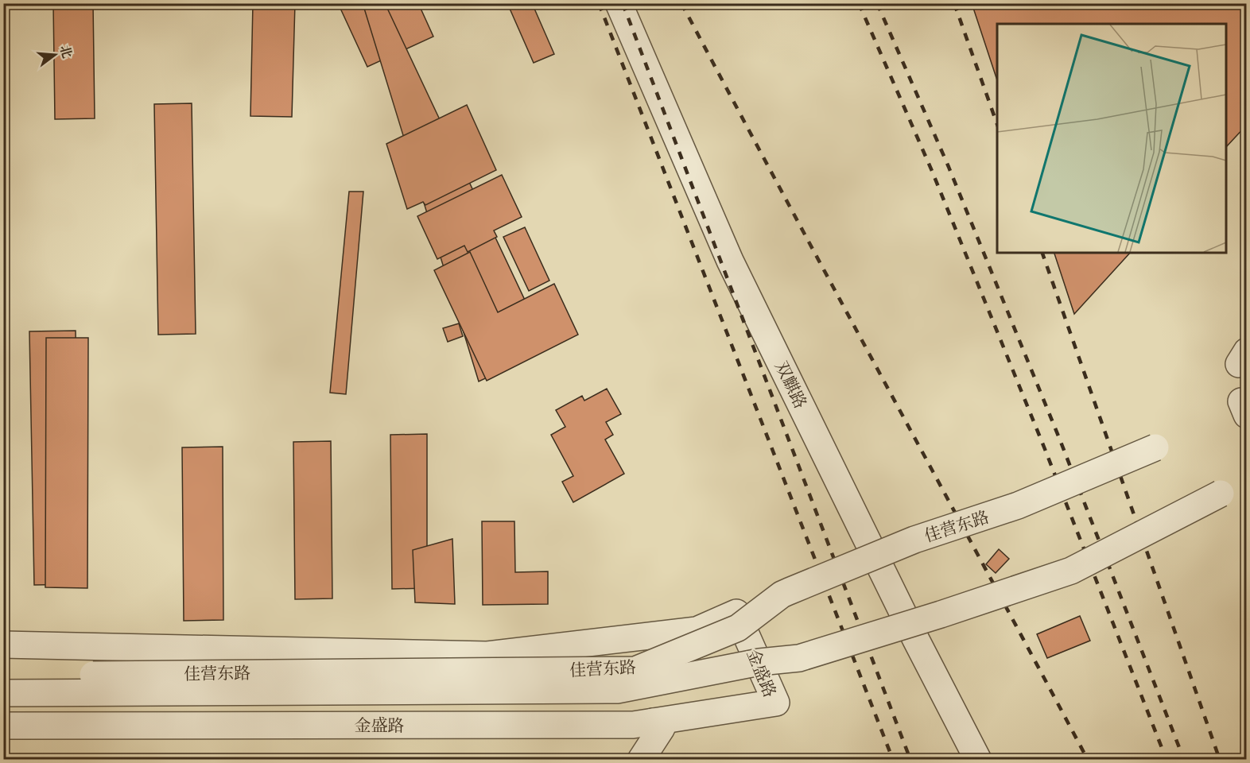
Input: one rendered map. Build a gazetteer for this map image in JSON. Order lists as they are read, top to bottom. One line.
{"streets":{"street":["双麒路","佳营东路","金盛路"]},"crossings":[["双麒路","佳营东路"]],"north":"right"}
